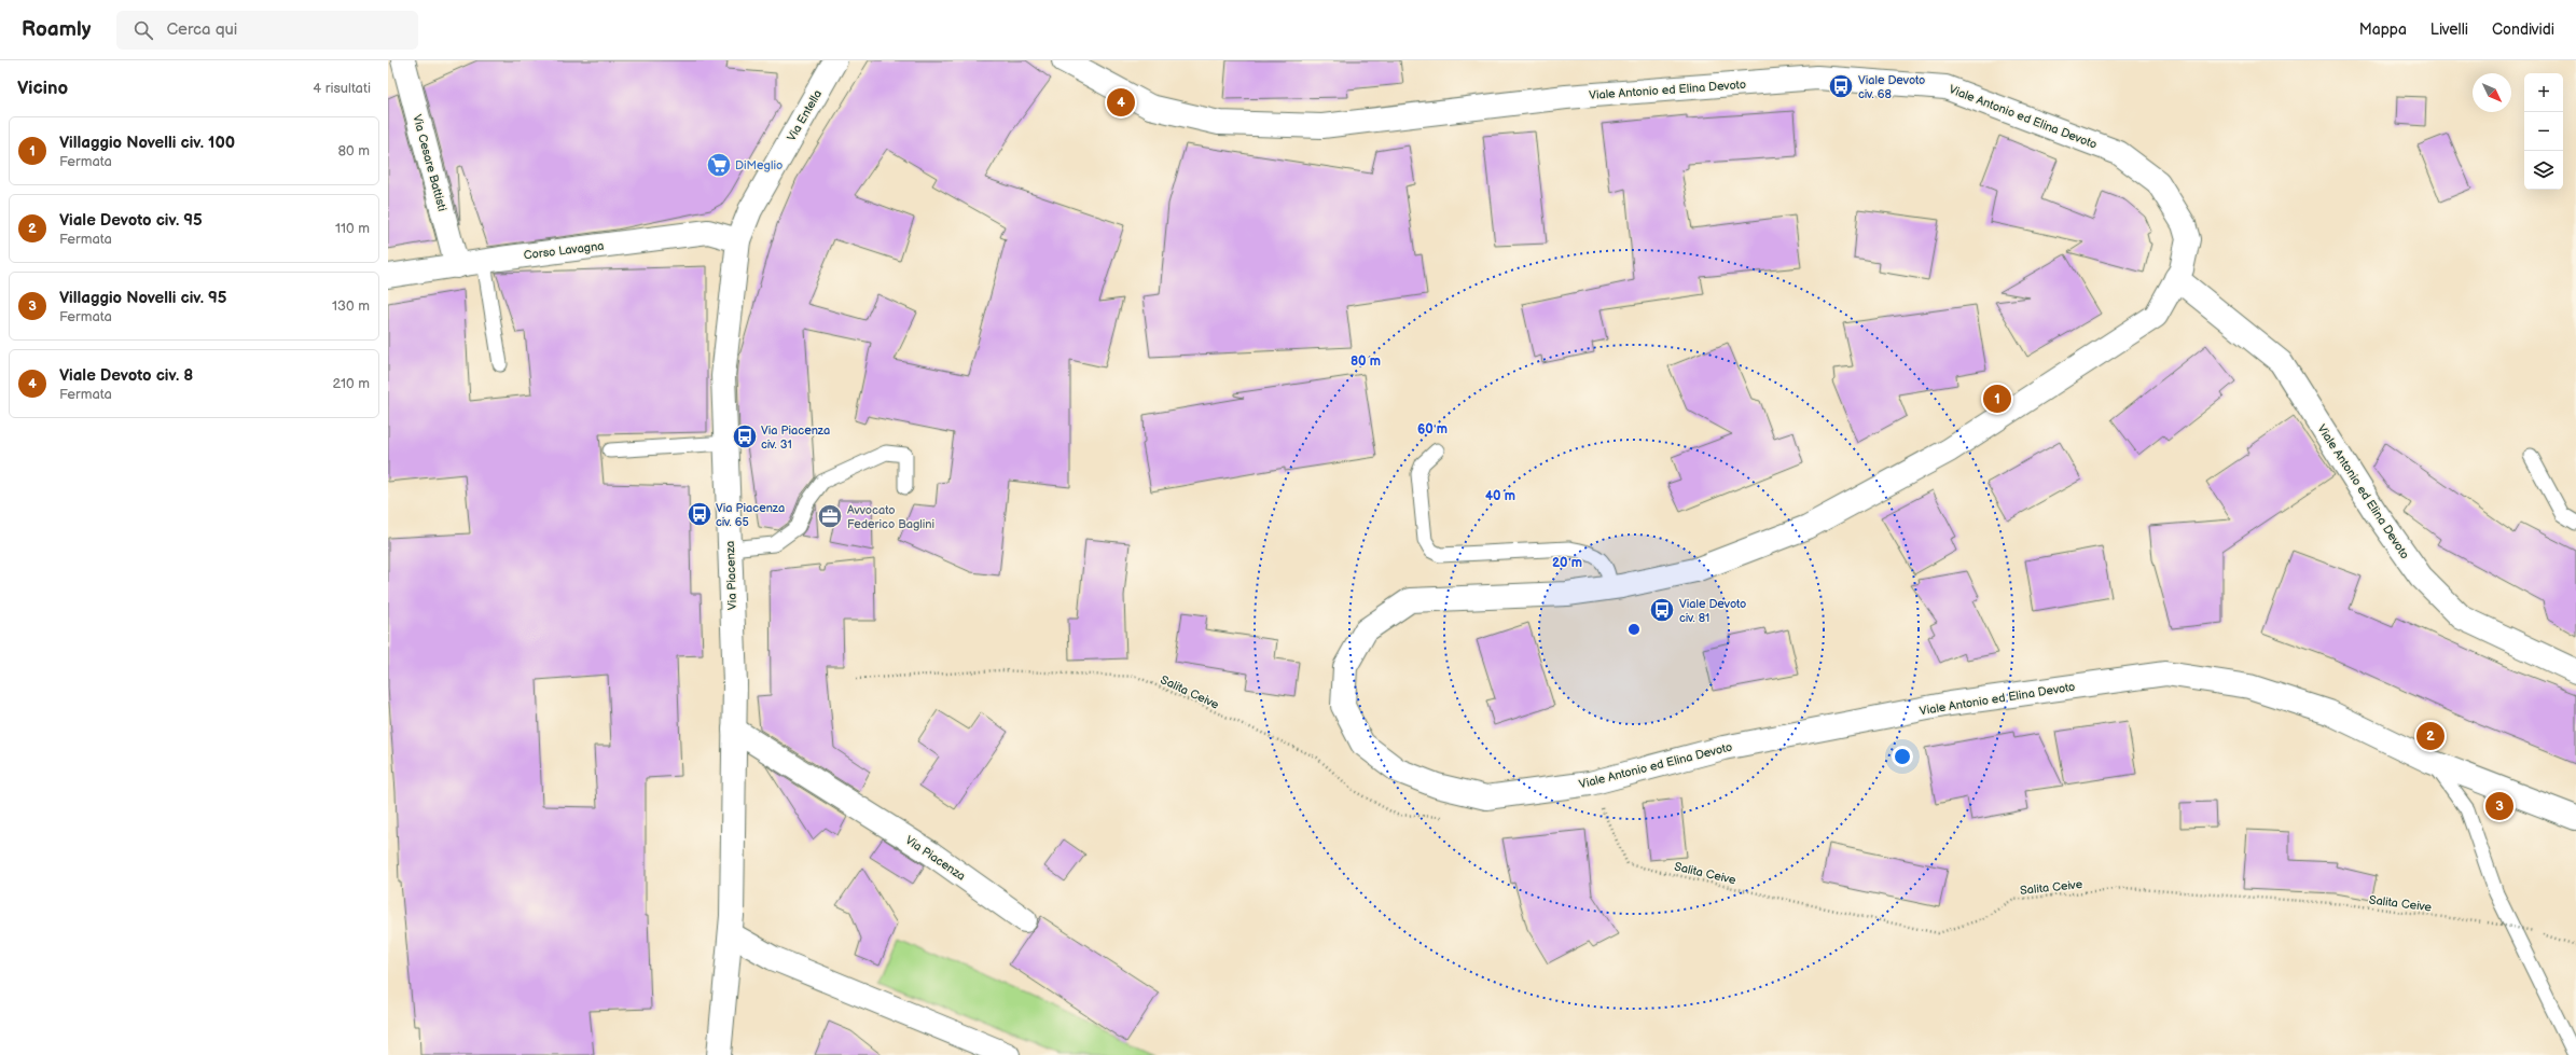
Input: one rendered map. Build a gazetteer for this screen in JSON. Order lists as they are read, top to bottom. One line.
{"streets":{"street":["Viale Antonio ed Elina Devoto","Via Entella","Via Cesare Battisti","Corso Lavagna","Via Piacenza"],"path":["Salita Ceive"]},"crossings":[["Viale Antonio ed Elina Devoto","Salita Ceive"],["Via Entella","Corso Lavagna"],["Via Entella","Via Piacenza"],["Via Cesare Battisti","Corso Lavagna"],["Corso Lavagna","Via Piacenza"]],"places":{"bus stop":["Viale Devoto civ. 68","Via Piacenza civ. 31","Via Piacenza civ. 65","Viale Devoto civ. 81"],"supermarket":["DiMeglio"],"office":["Avvocato Federico Baglini"]},"north":"bottom right","page":{"header":"Roamly","search":"Cerca qui","nav":["Mappa","Livelli","Condividi"],"heading":["Vicino","4 risultati"],"map_buttons":["+","−"],"pins":["4","1","2","3"],"list":[{"mark":"1","name":"Villaggio Novelli civ. 100","note":"Fermata","value":"80 m"},{"mark":"2","name":"Viale Devoto civ. 95","note":"Fermata","value":"110 m"},{"mark":"3","name":"Villaggio Novelli civ. 95","note":"Fermata","value":"130 m"},{"mark":"4","name":"Viale Devoto civ. 8","note":"Fermata","value":"210 m"}]},"rings":["80 m","60 m","40 m","20 m"]}
